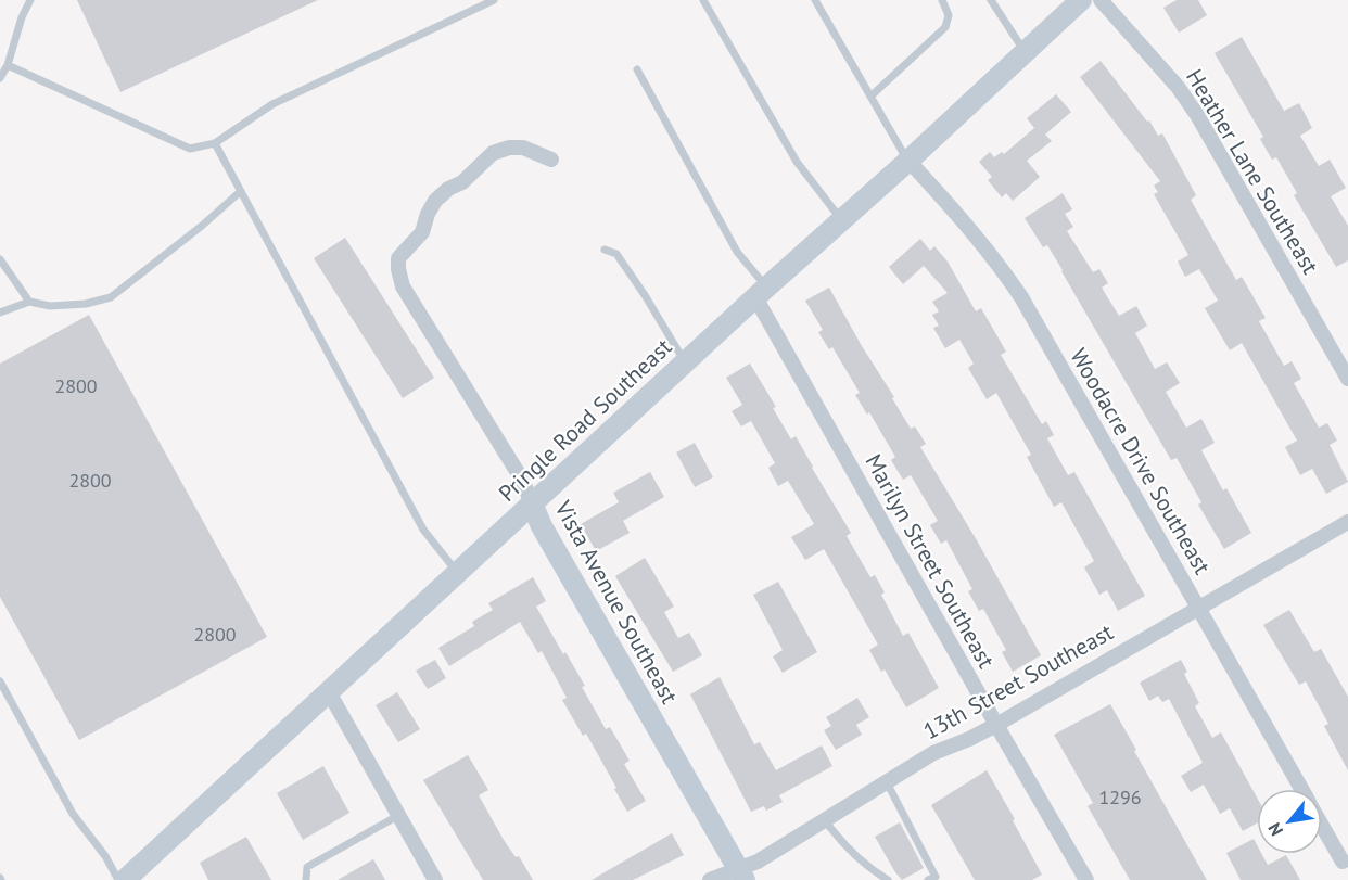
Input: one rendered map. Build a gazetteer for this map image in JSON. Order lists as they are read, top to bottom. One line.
{"streets":{"street":["Heather Lane Southeast","Pringle Road Southeast","Woodacre Drive Southeast","Marilyn Street Southeast","Vista Avenue Southeast","13th Street Southeast"]},"crossings":[["Pringle Road Southeast","Woodacre Drive Southeast"],["Pringle Road Southeast","Marilyn Street Southeast"],["Pringle Road Southeast","Vista Avenue Southeast"],["Woodacre Drive Southeast","13th Street Southeast"],["Marilyn Street Southeast","13th Street Southeast"],["Vista Avenue Southeast","13th Street Southeast"]],"house_numbers":["2800","2800","2800","1296"],"north":"bottom left"}
